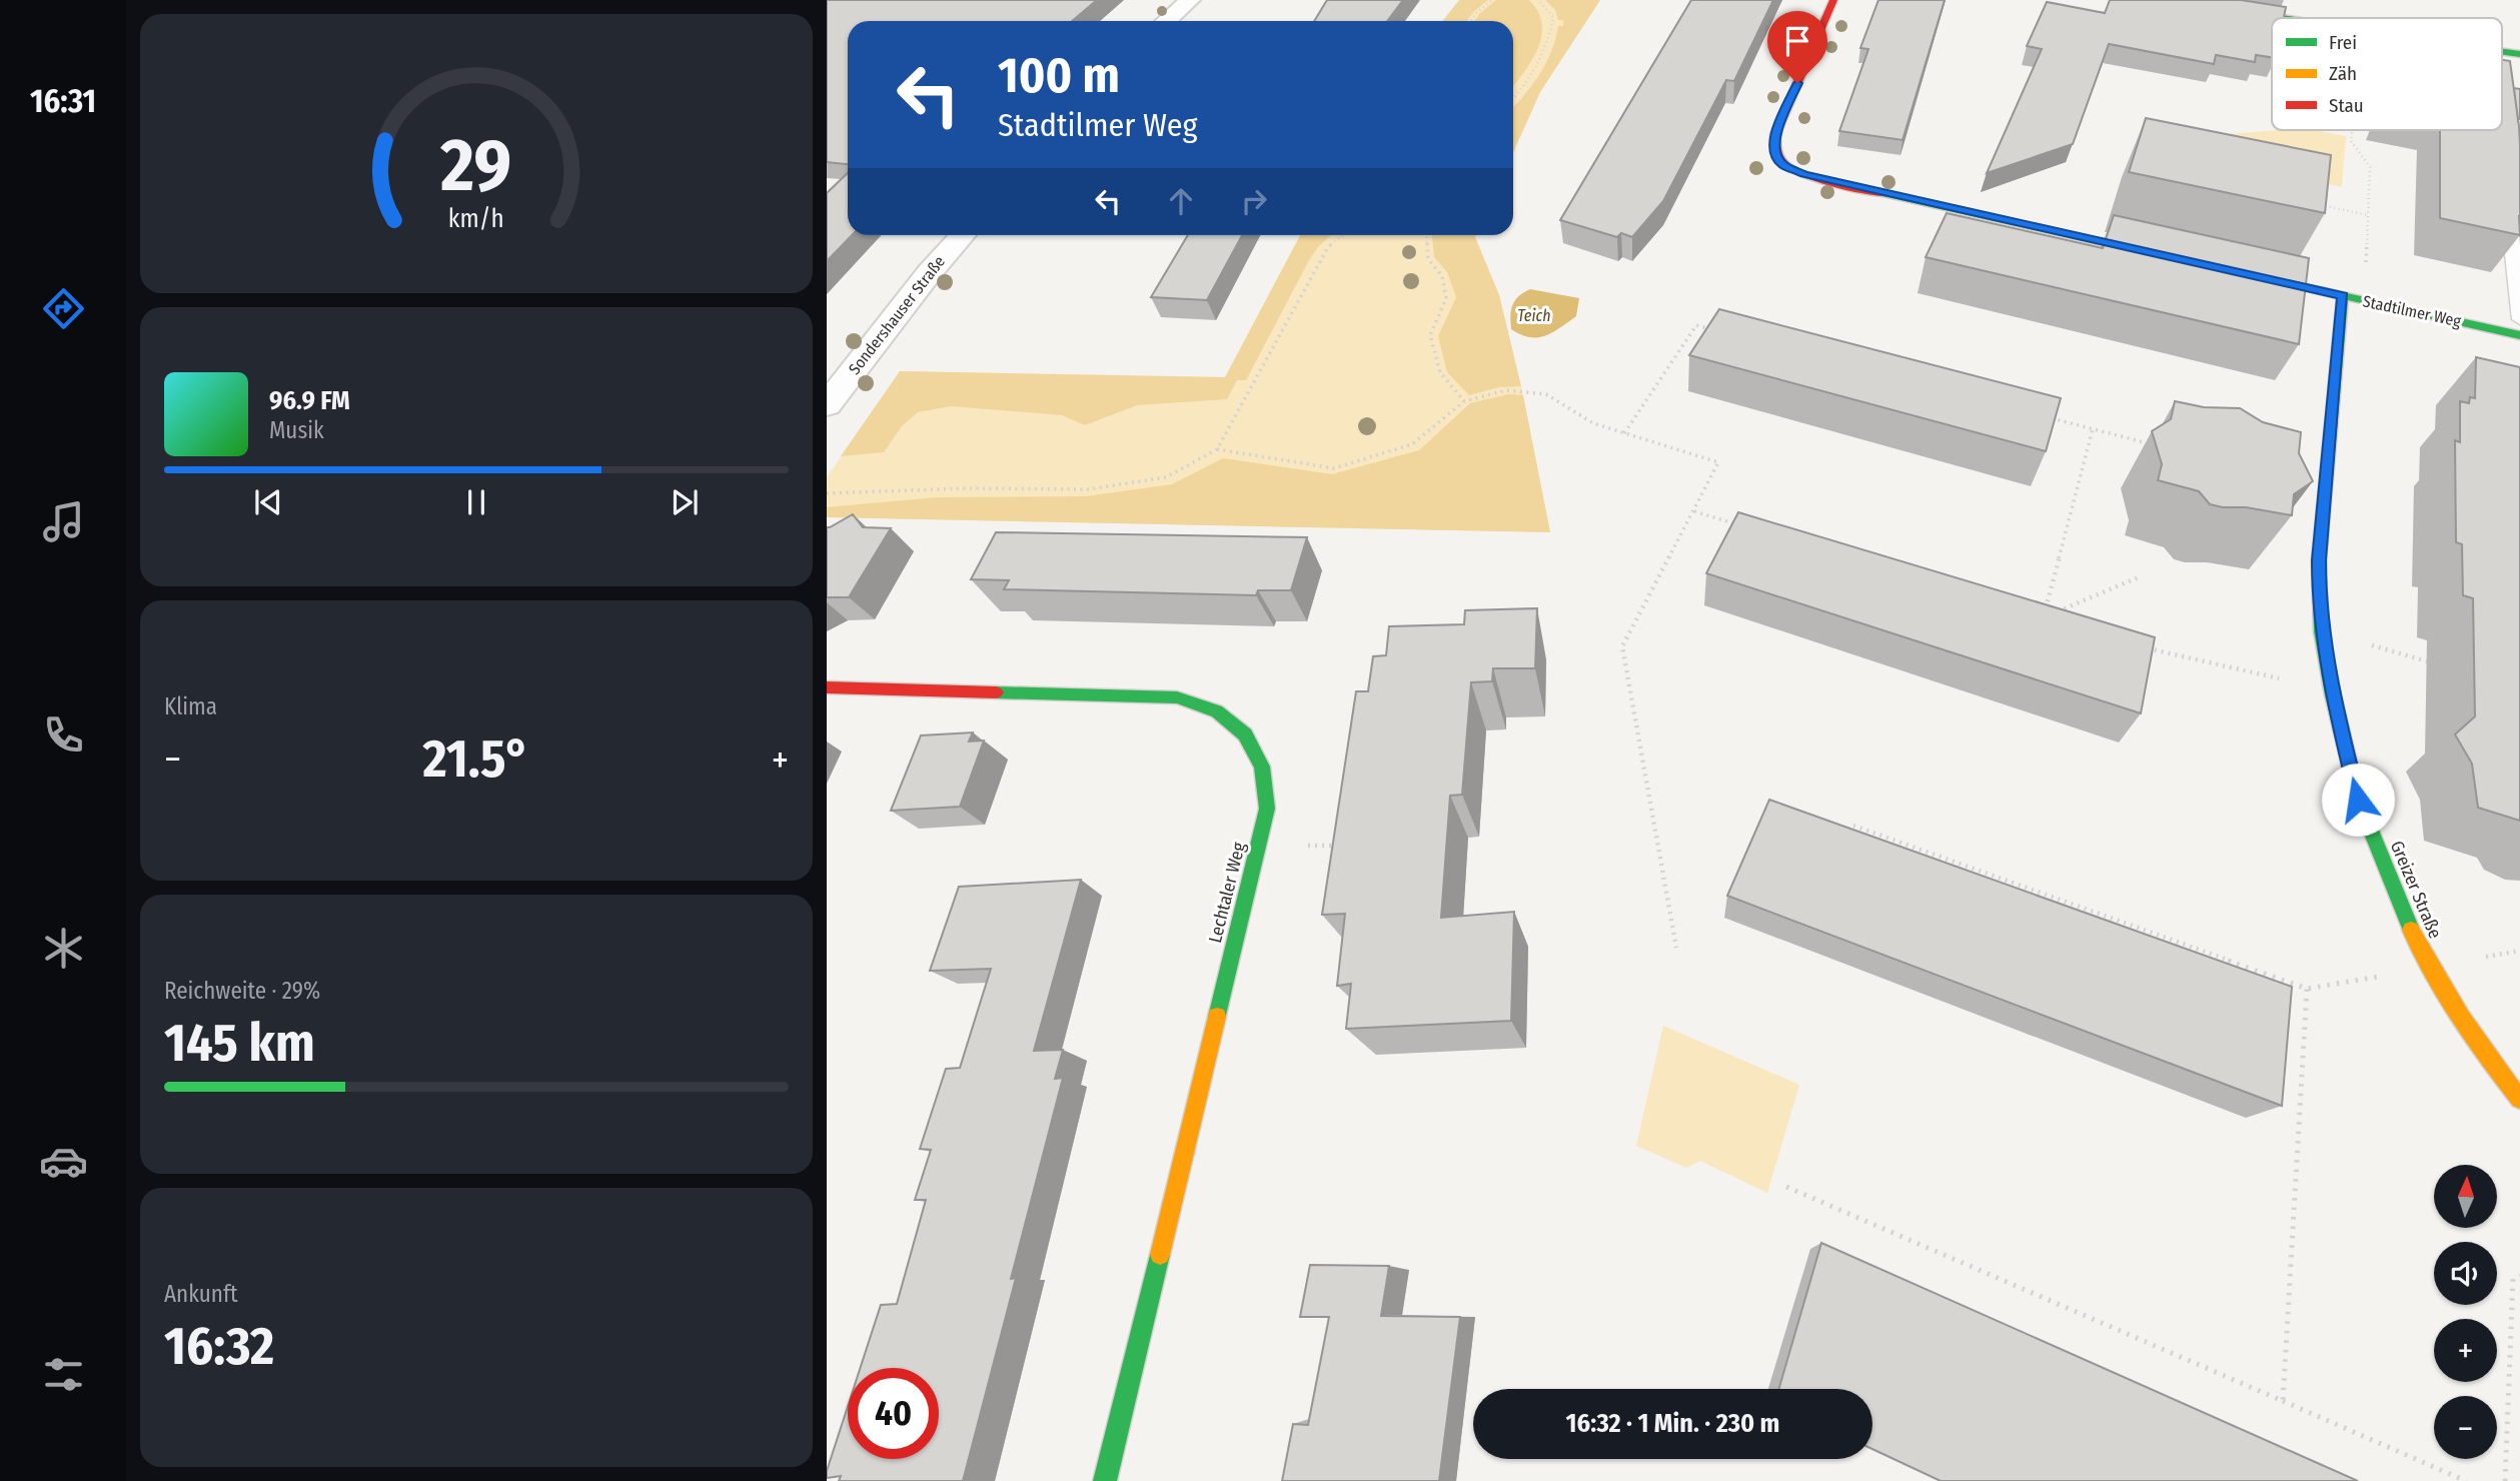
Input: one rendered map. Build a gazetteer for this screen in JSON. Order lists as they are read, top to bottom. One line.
{"streets":{"street":["Stadtilmer Weg","Sondershauser Straße","Greizer Straße","Lechtaler Weg"]},"crossings":[["Stadtilmer Weg","Greizer Straße"]],"water":["Teich"],"legend":["Frei","Zäh","Stau"],"north":"top","page":{"tabs":"16:31","turn":["100 m","Stadtilmer Weg"],"song":["96.9 FM","Musik"],"tile":["Klima",["Reichweite · 29%","145 km"],["Ankunft","16:32"]],"heat":["−","21.5°","+"],"map_buttons":["+","−"],"limit":"40","trip":"16:32 · 1 Min. · 230 m","gauge":["29","km/h"]}}
